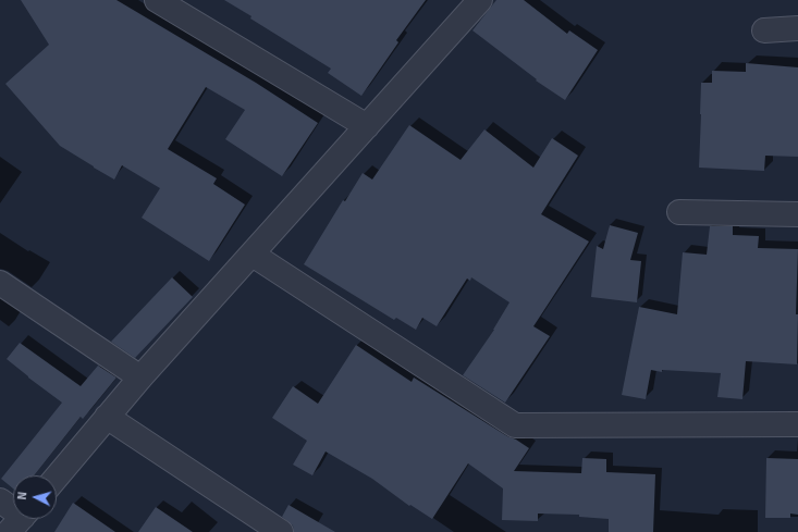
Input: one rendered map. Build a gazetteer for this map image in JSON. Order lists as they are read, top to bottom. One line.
{"north":"left"}
